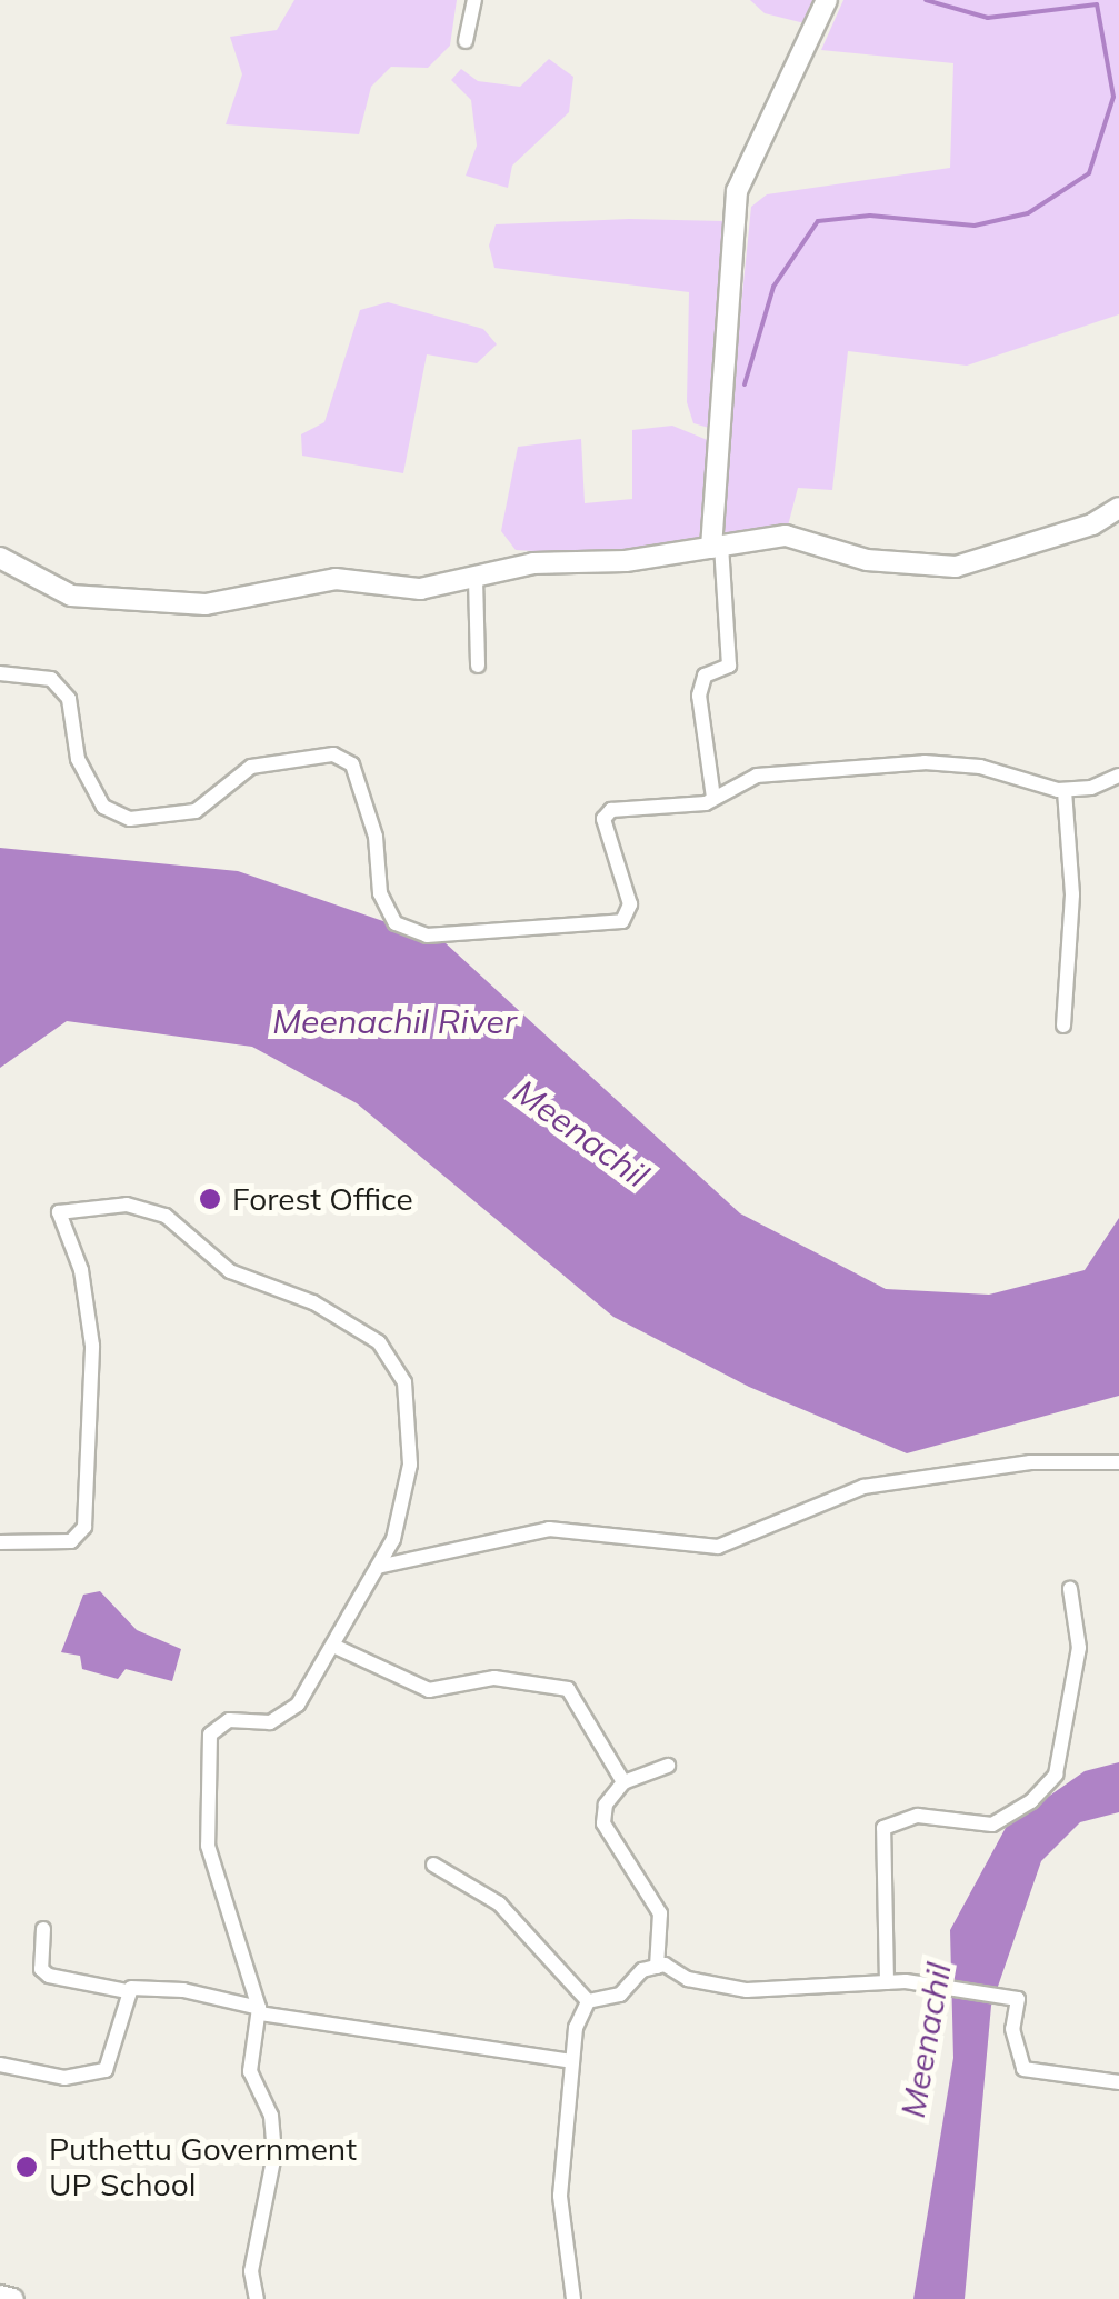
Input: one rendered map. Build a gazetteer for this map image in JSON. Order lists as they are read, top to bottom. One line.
{"water":["Meenachil River","Meenachil"],"places":["Forest Office","Puthettu Government UP School"]}
